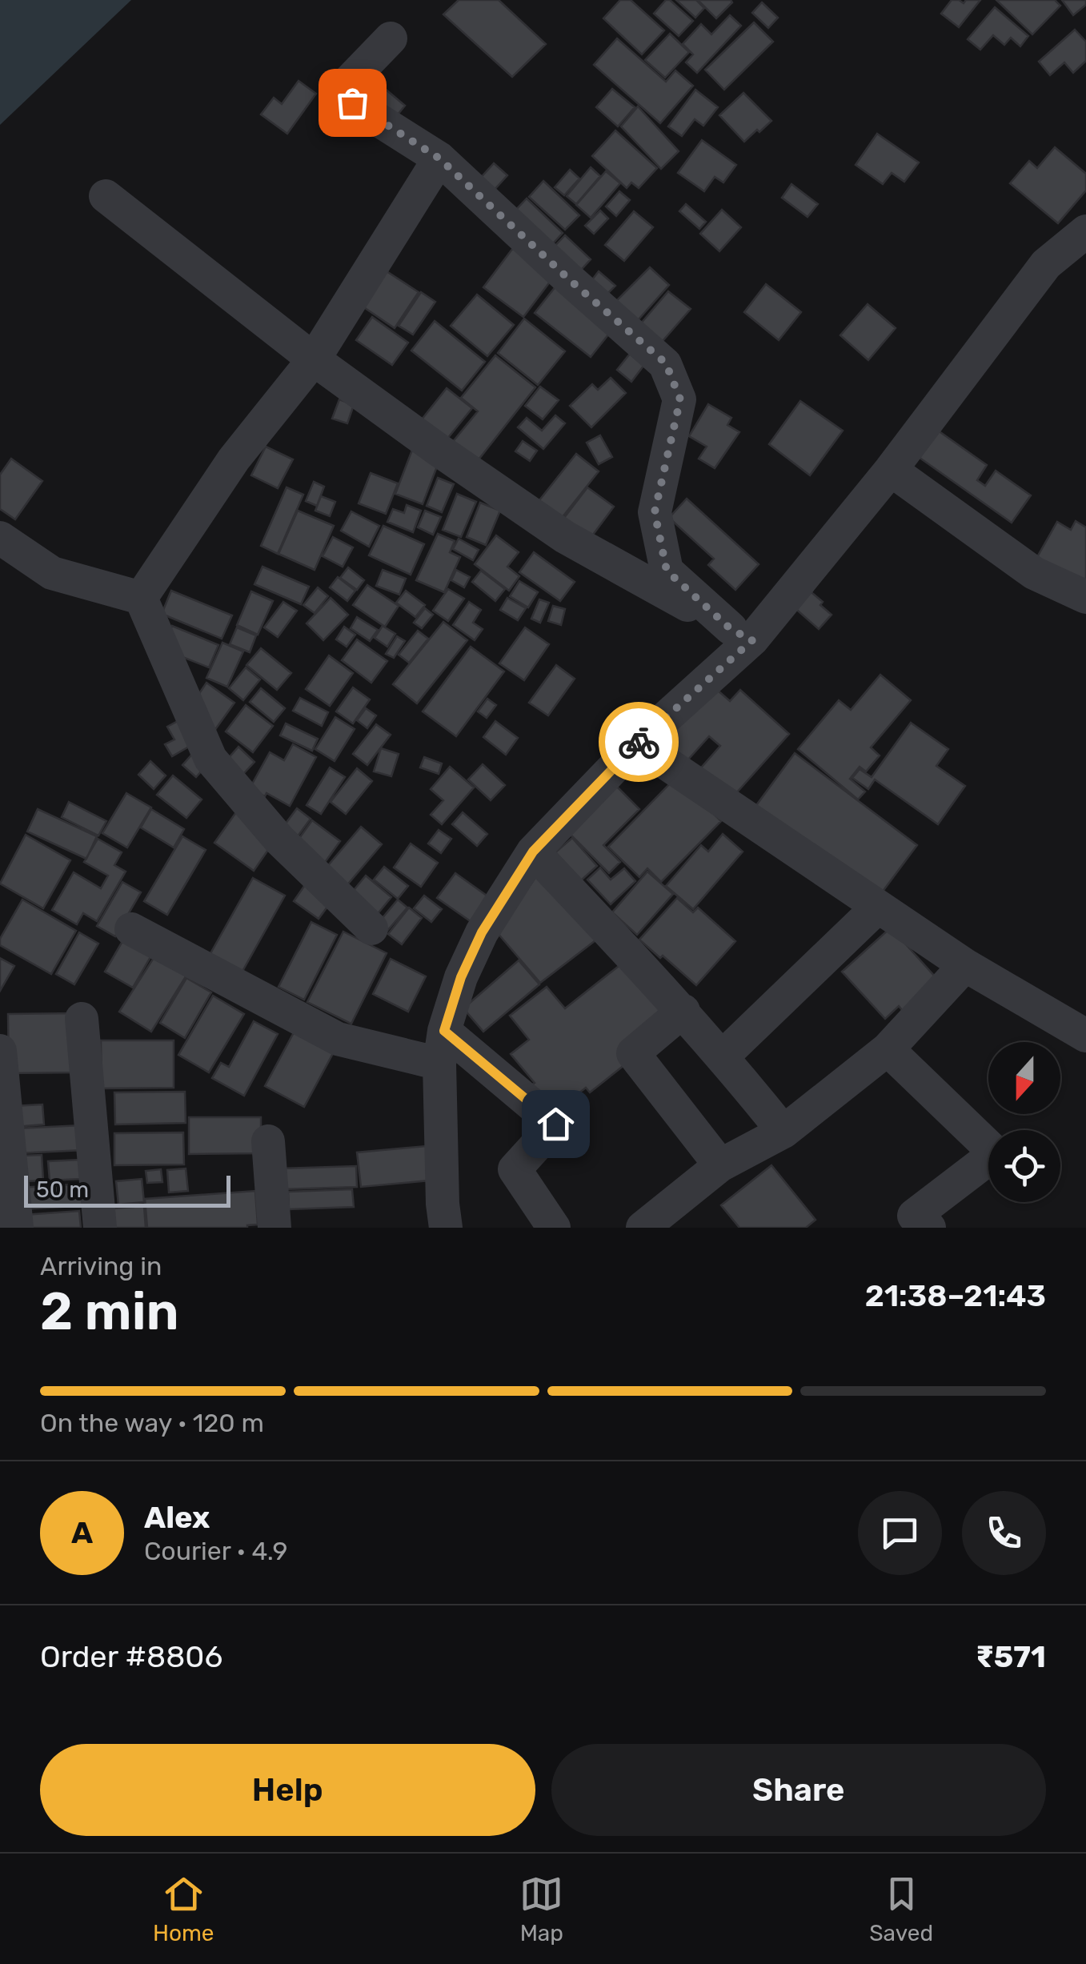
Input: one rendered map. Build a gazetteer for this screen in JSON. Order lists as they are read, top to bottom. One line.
{"scale_bar":"50 m","north":"bottom","page":{"scale":"50 m","heading":["2 min","Arriving in","21:38–21:43"],"panel":["Alex","Courier · 4.9","Order #8806","₹571"],"bar":"On the way · 120 m","round":"A","buttons":["Help","Share"],"tabs":["Home","Map","Saved"]}}
